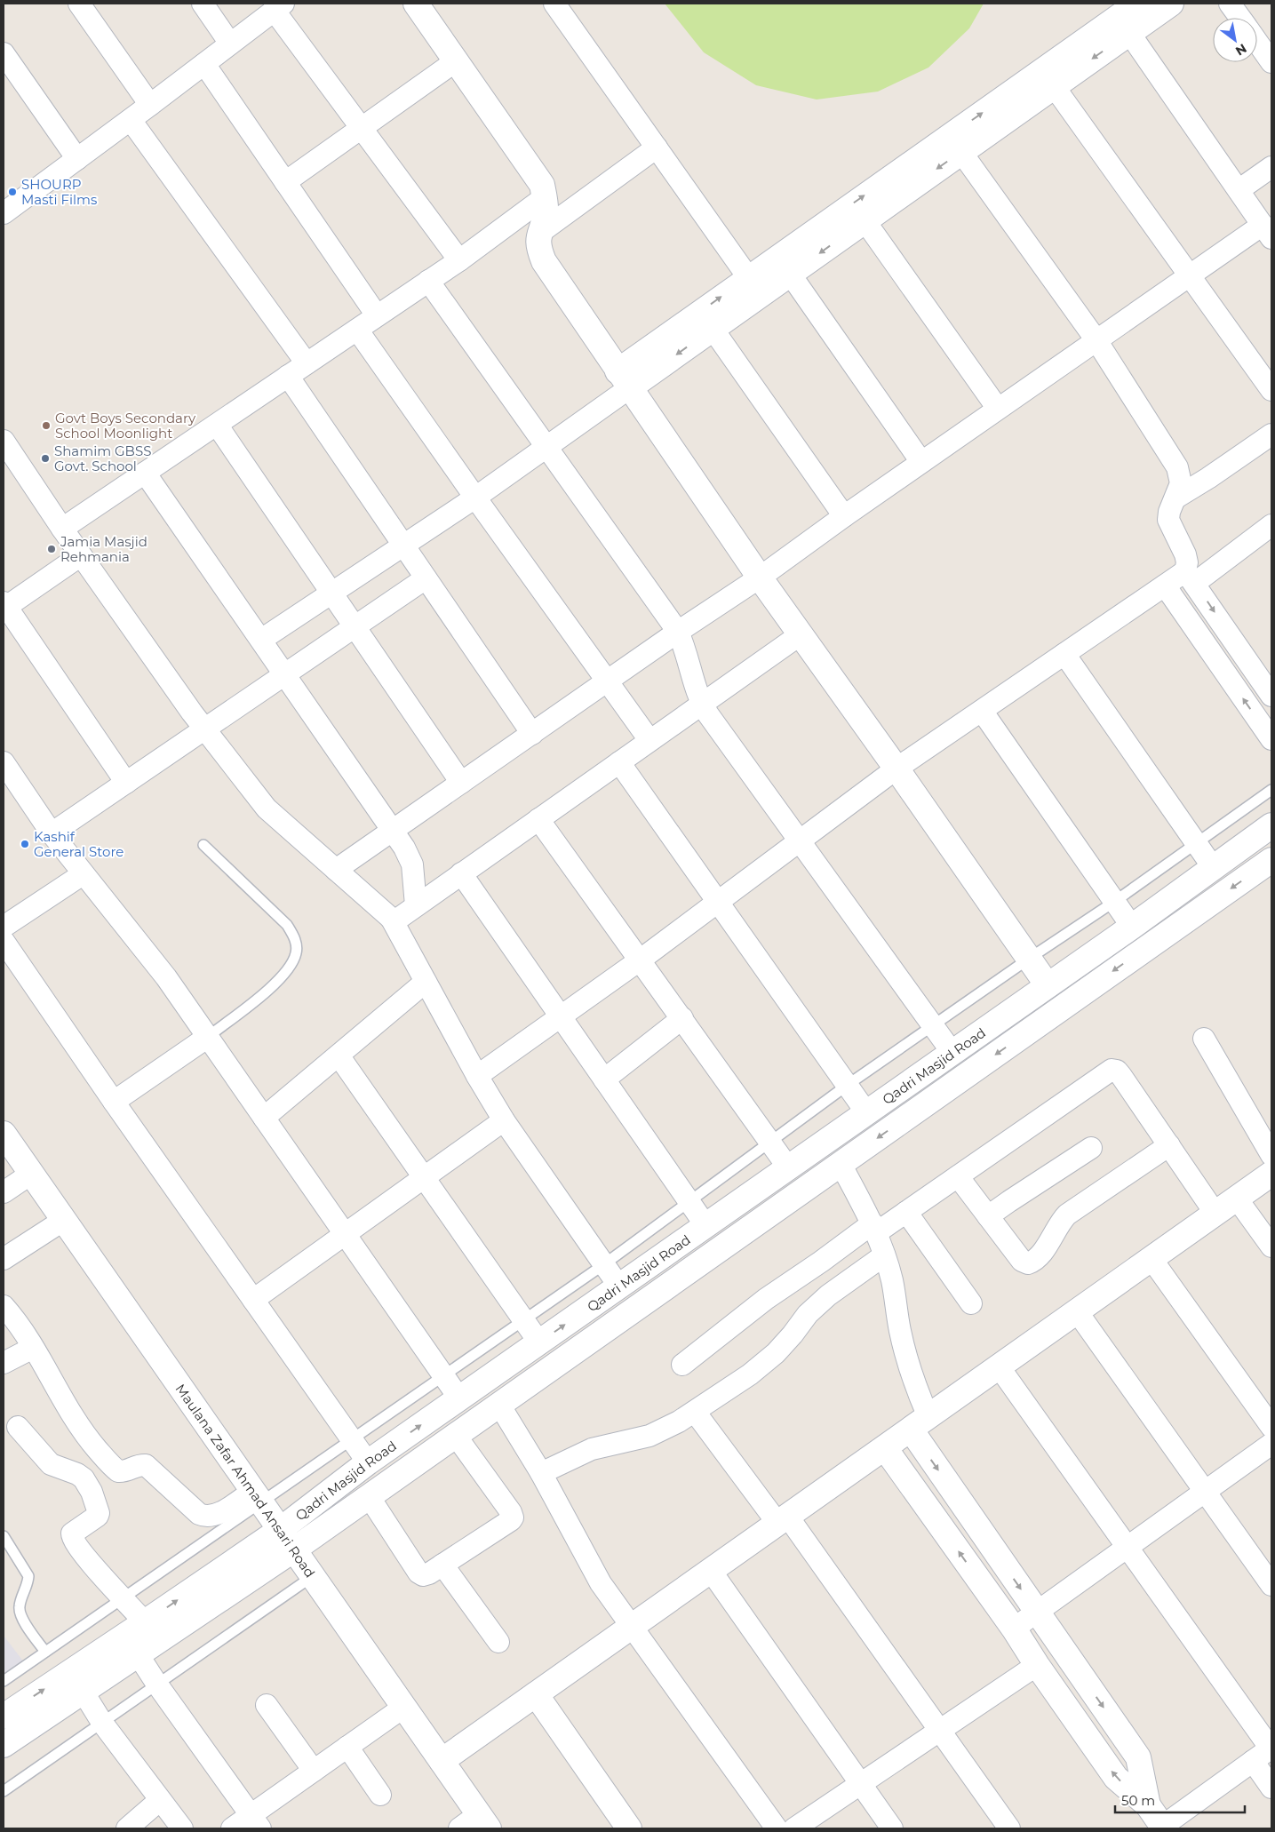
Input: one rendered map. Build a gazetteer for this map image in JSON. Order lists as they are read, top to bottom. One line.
{"streets":{"street":["Qadri Masjid Road","Maulana Zafar Ahmad Ansari Road"]},"crossings":[["Qadri Masjid Road","Maulana Zafar Ahmad Ansari Road"]],"places":["SHOURP Masti Films","Govt Boys Secondary School Moonlight","Shamim GBSS Govt. School","Jamia Masjid Rehmania","Kashif General Store"],"scale_bar":"50 m","north":"bottom right"}
